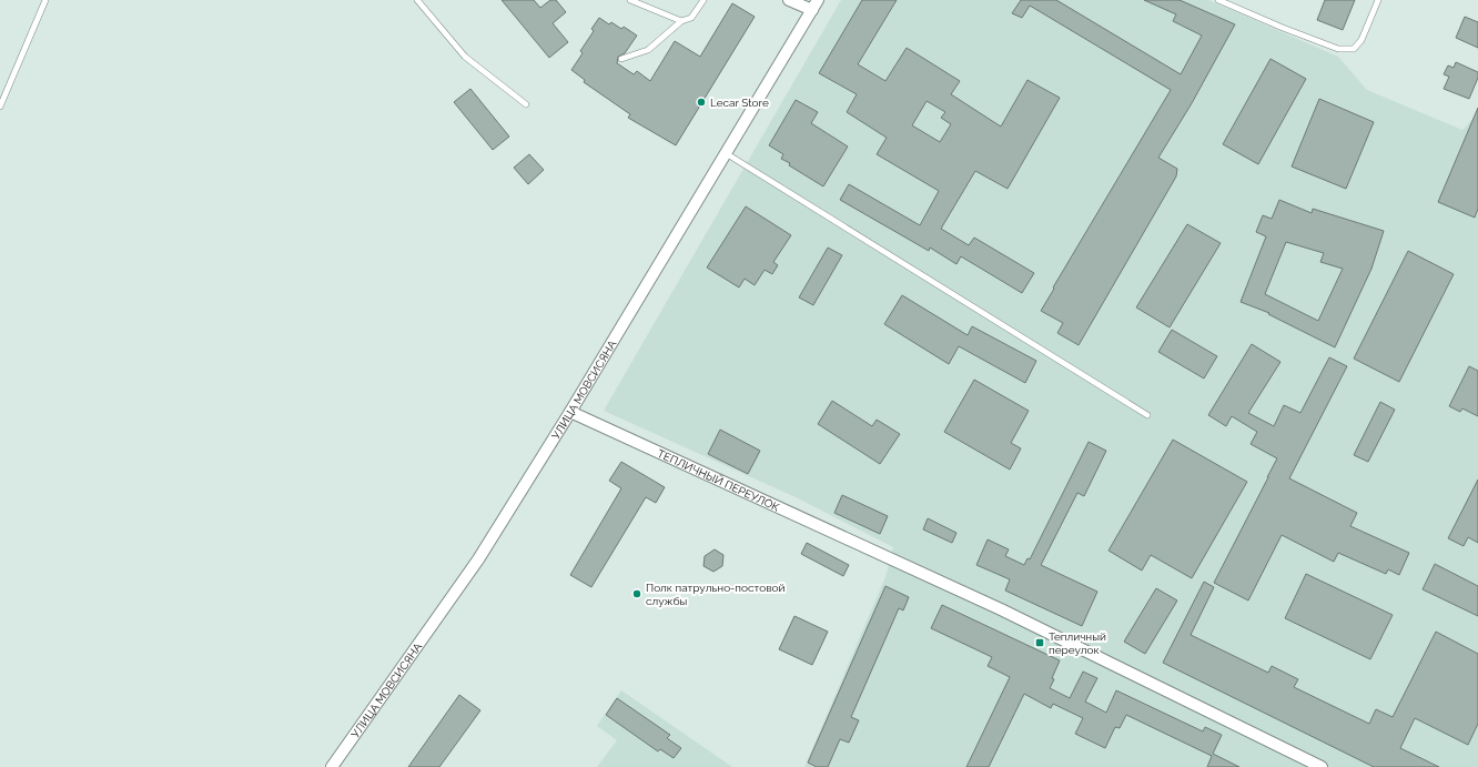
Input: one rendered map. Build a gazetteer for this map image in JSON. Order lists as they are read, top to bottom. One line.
{"streets":{"street":["УЛИЦА МОВСИСЯНА","ТЕПЛИЧНЫЙ ПЕРЕУЛОК"]},"crossings":[["УЛИЦА МОВСИСЯНА","ТЕПЛИЧНЫЙ ПЕРЕУЛОК"]],"places":{"other":["Lecar Store","Полк патрульно-постовой службы"],"transit":["Тепличный переулок"]}}
